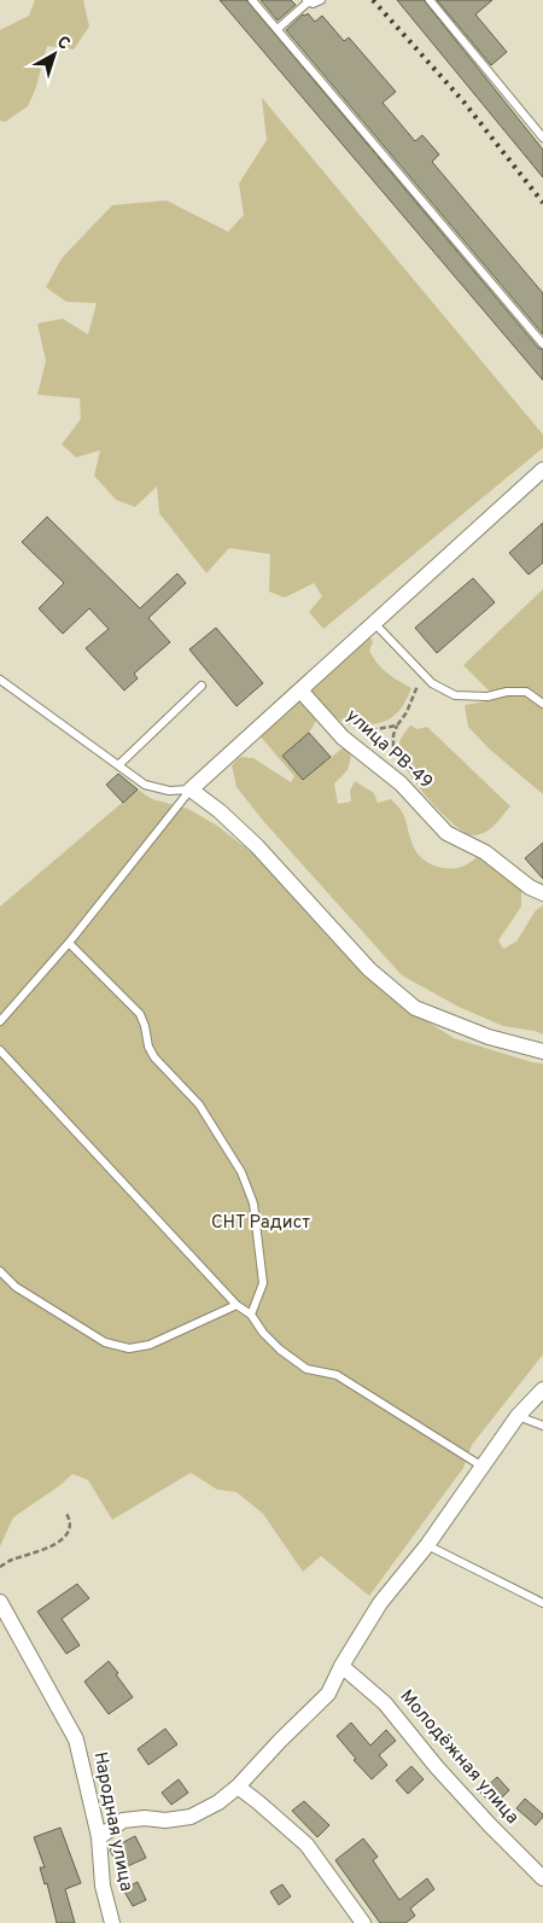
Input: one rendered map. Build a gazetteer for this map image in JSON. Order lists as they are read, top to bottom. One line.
{"streets":{"street":["улица РВ-49","Молодёжная улица","Народная улица"]},"parks":["СНТ Радист"],"north":"top right"}
